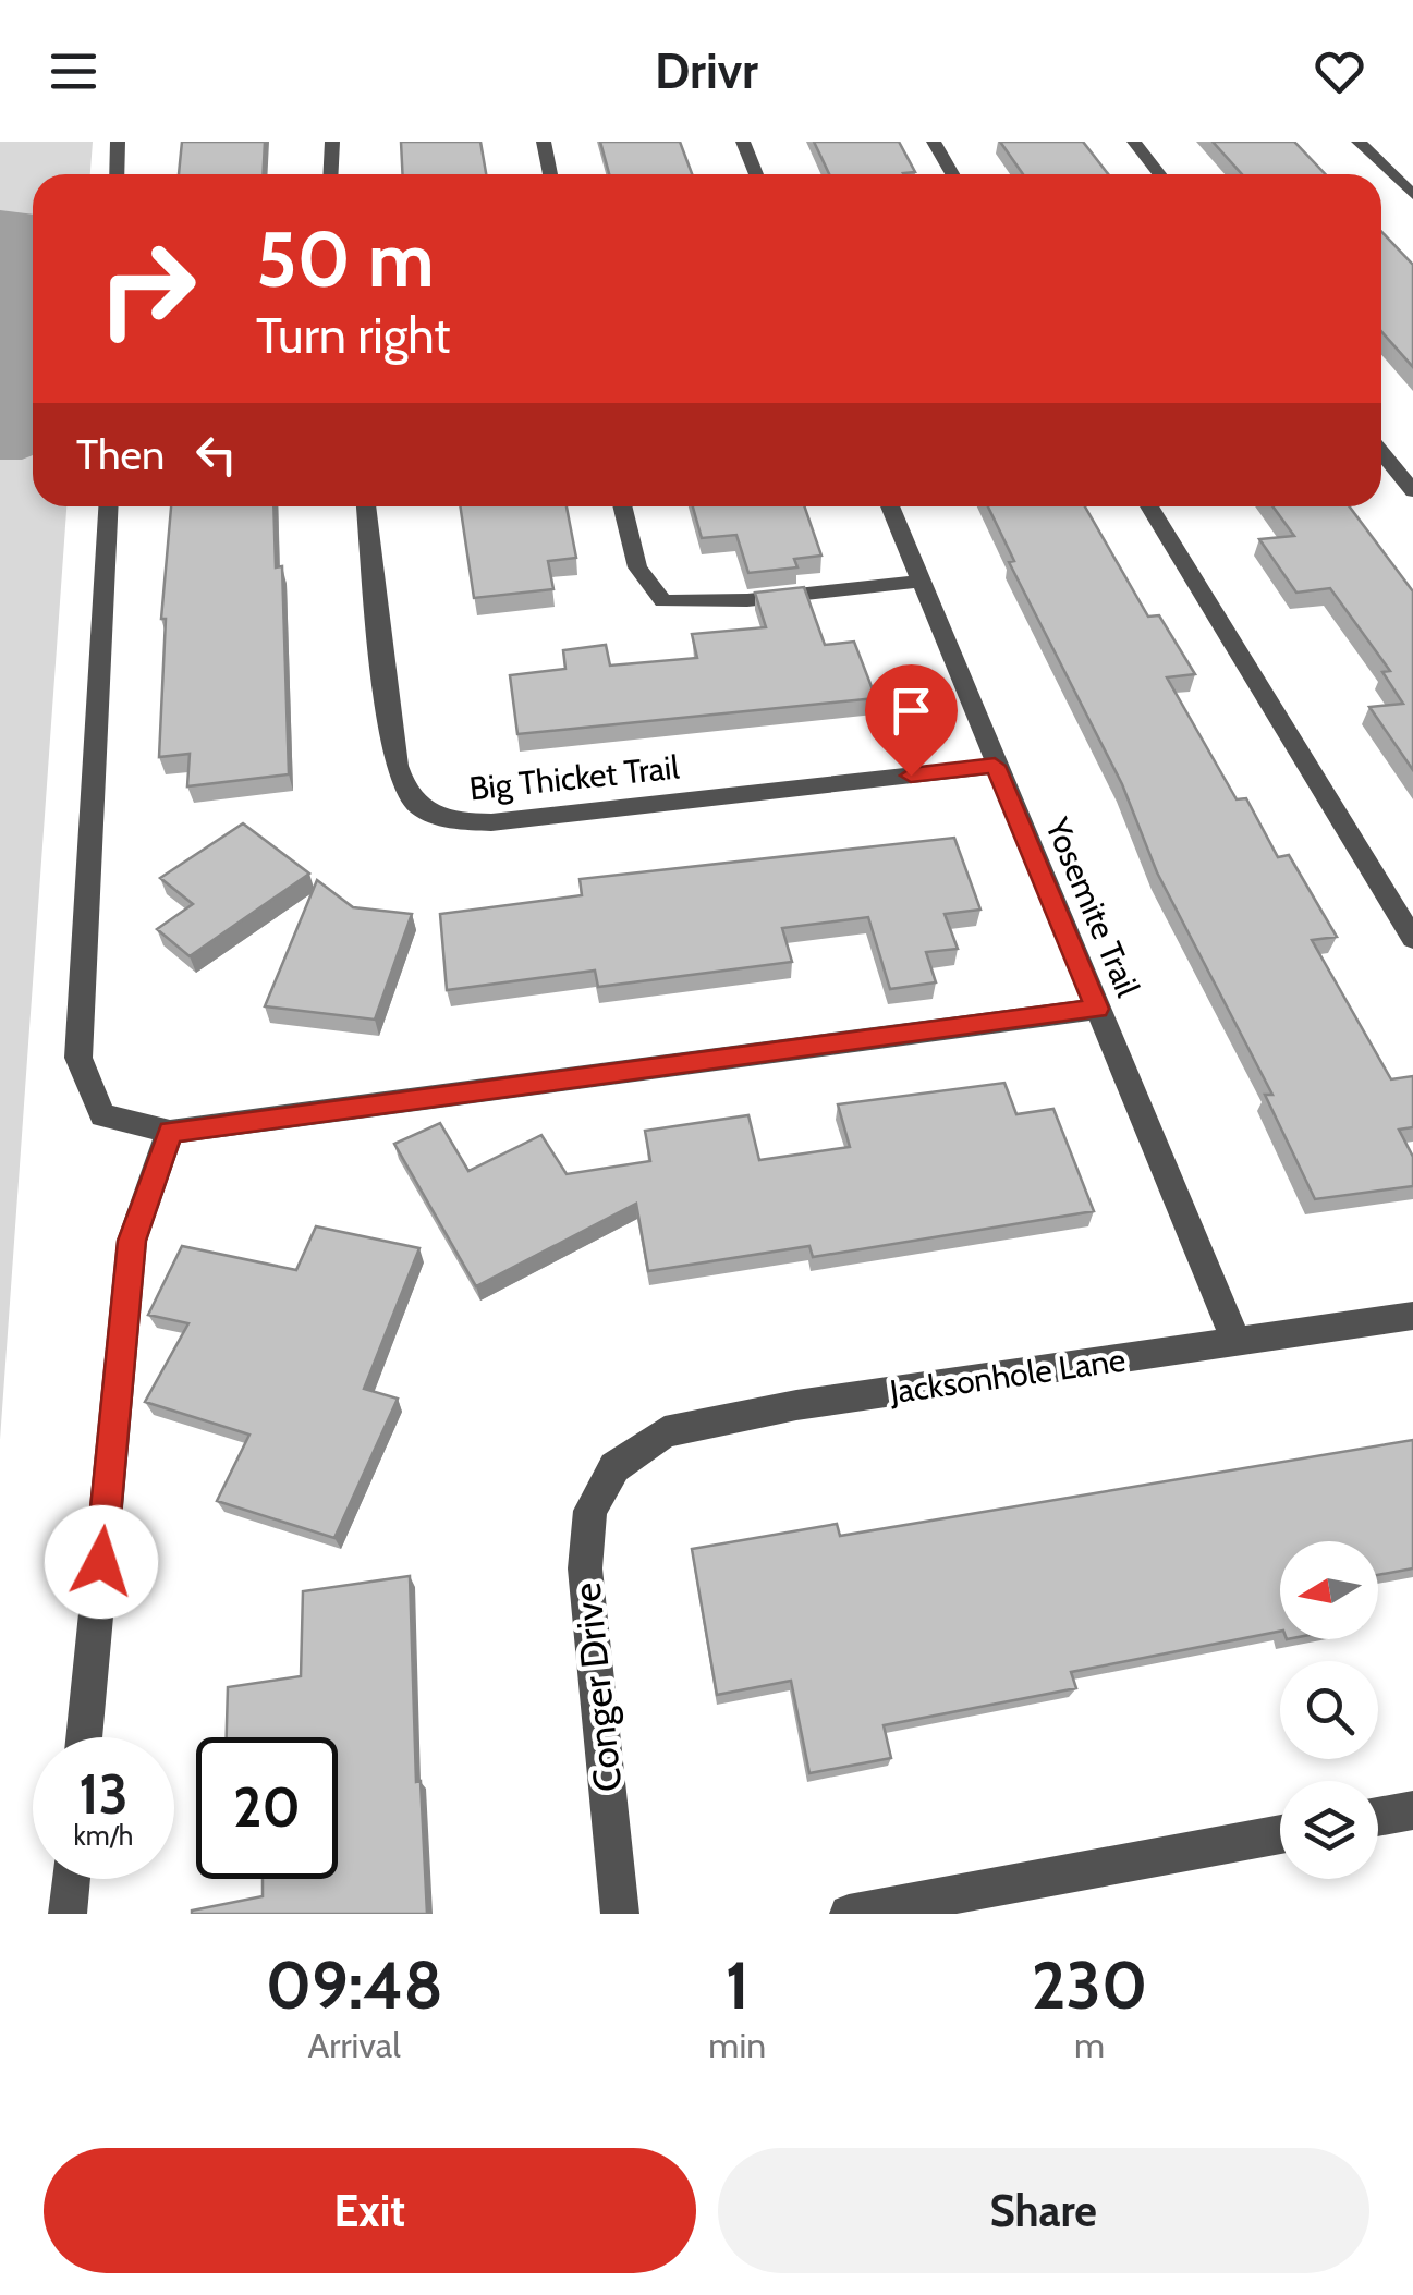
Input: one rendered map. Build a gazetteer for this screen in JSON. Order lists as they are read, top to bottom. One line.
{"streets":{"street":["Big Thicket Trail","Yosemite Trail","Jacksonhole Lane","Conger Drive"]},"crossings":[["Big Thicket Trail","Yosemite Trail"],["Yosemite Trail","Jacksonhole Lane"],["Jacksonhole Lane","Conger Drive"]],"north":"left","page":{"header":"Drivr","turn":["50 m","Turn right"],"then":"Then","speed":"13 km/h","limit":"20","eta":["09:48","Arrival","1","min","230","m"],"buttons":["Exit","Share"]}}
